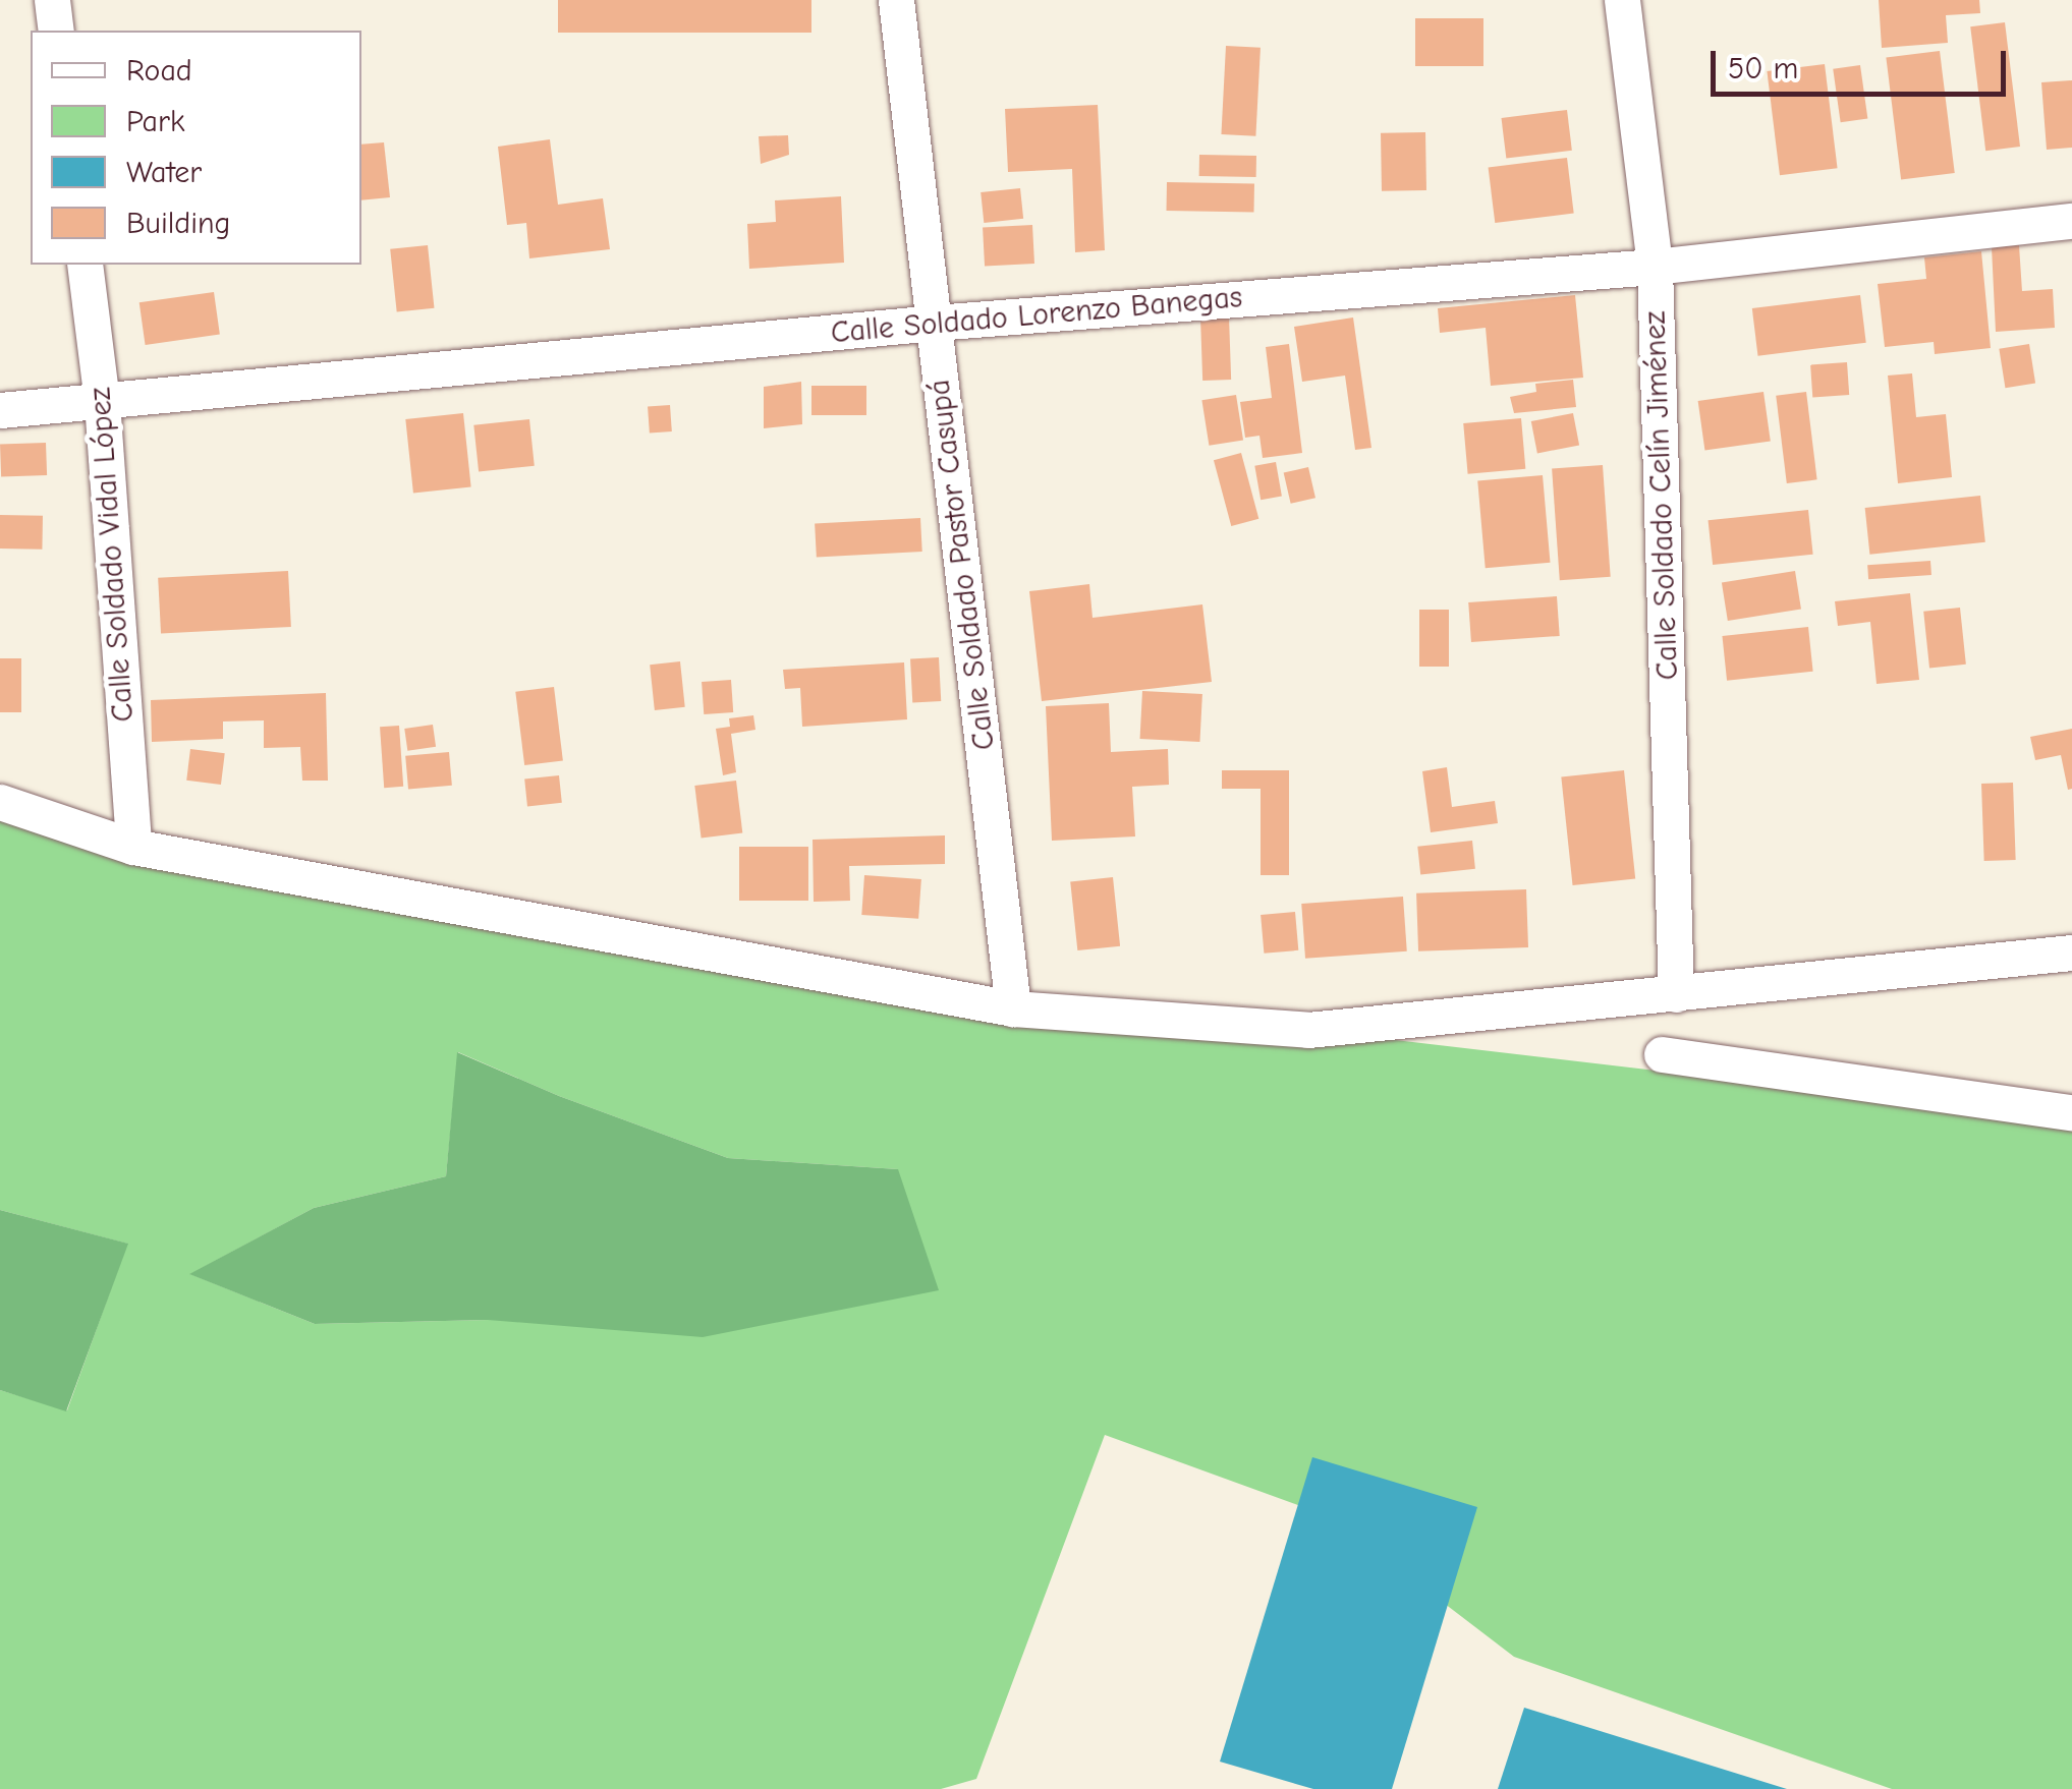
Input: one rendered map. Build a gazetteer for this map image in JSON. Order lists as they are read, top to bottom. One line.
{"streets":{"street":["Calle Soldado Lorenzo Banegas","Calle Soldado Celín Jiménez","Calle Soldado Vidal López","Calle Soldado Pastor Casupá"]},"crossings":[["Calle Soldado Lorenzo Banegas","Calle Soldado Celín Jiménez"],["Calle Soldado Lorenzo Banegas","Calle Soldado Vidal López"],["Calle Soldado Lorenzo Banegas","Calle Soldado Pastor Casupá"]],"legend":["Road","Park","Water","Building"],"scale_bar":"50 m"}
